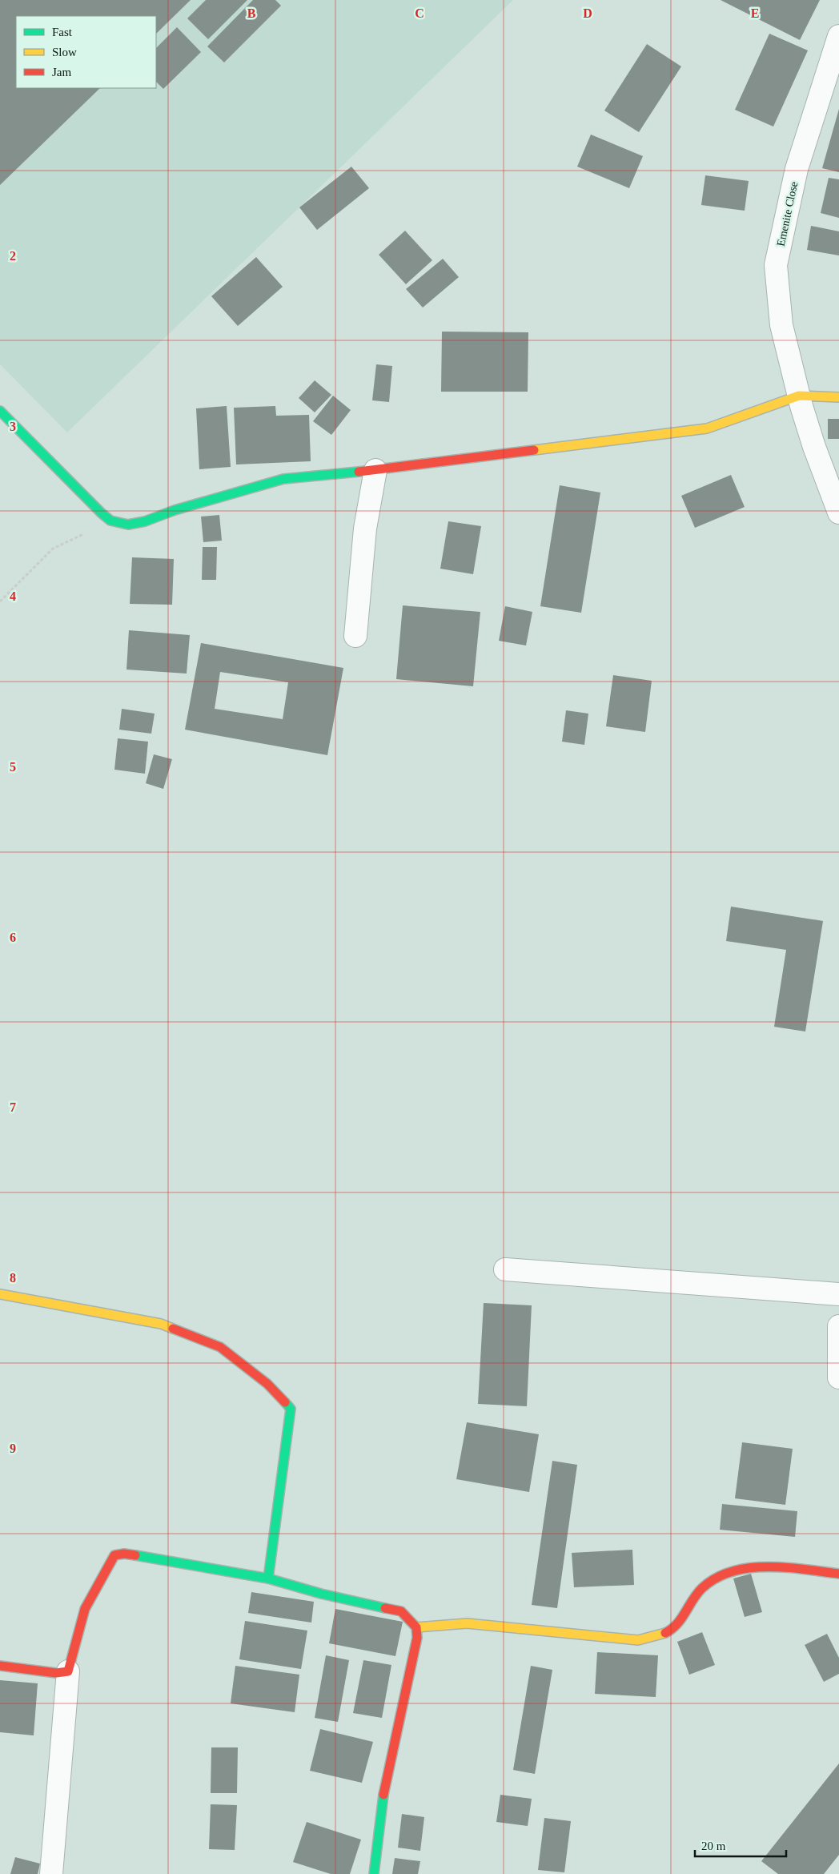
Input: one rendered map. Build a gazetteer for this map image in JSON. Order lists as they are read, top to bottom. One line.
{"streets":{"street":["Emenite Close"]},"legend":["Fast","Slow","Jam"],"scale_bar":"20 m","grid":{"columns":["B","C","D","E"],"rows":["2","3","4","5","6","7","8","9"]}}
